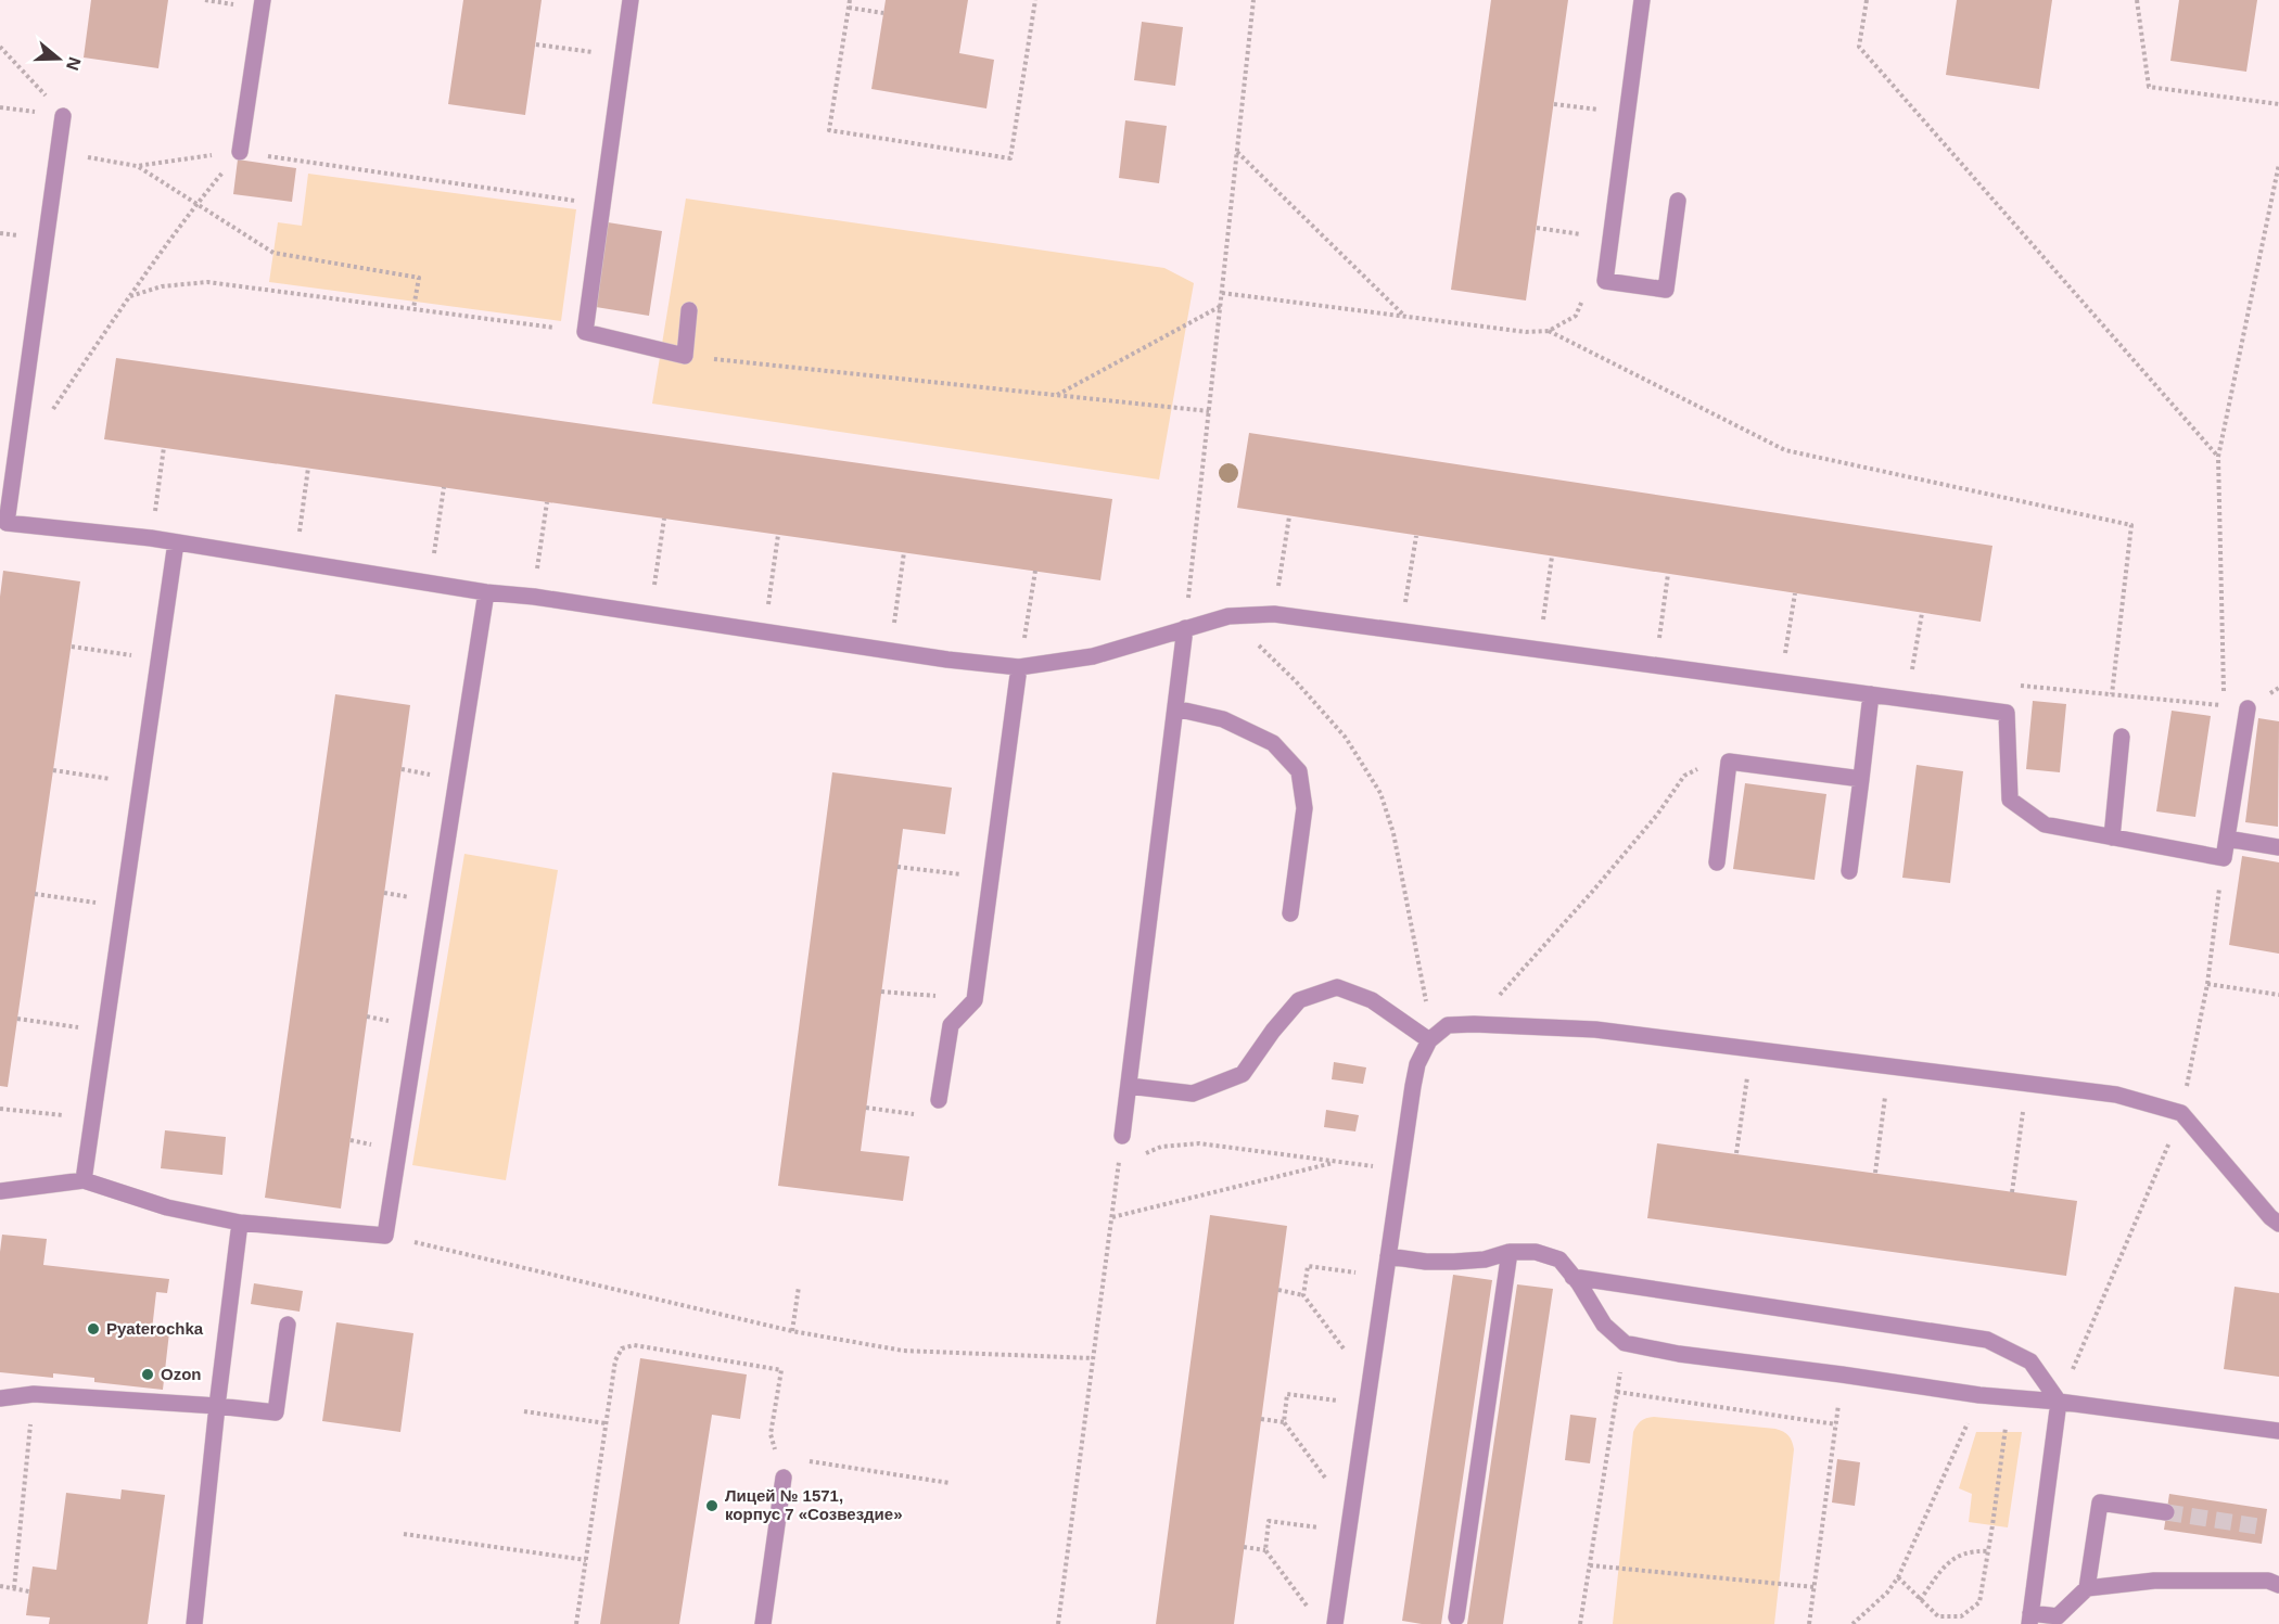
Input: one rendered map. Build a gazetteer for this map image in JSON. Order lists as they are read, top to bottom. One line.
{"places":["Pyaterochka","Ozon","Лицей № 1571, корпус 7 «Созвездие»"],"north":"right"}
